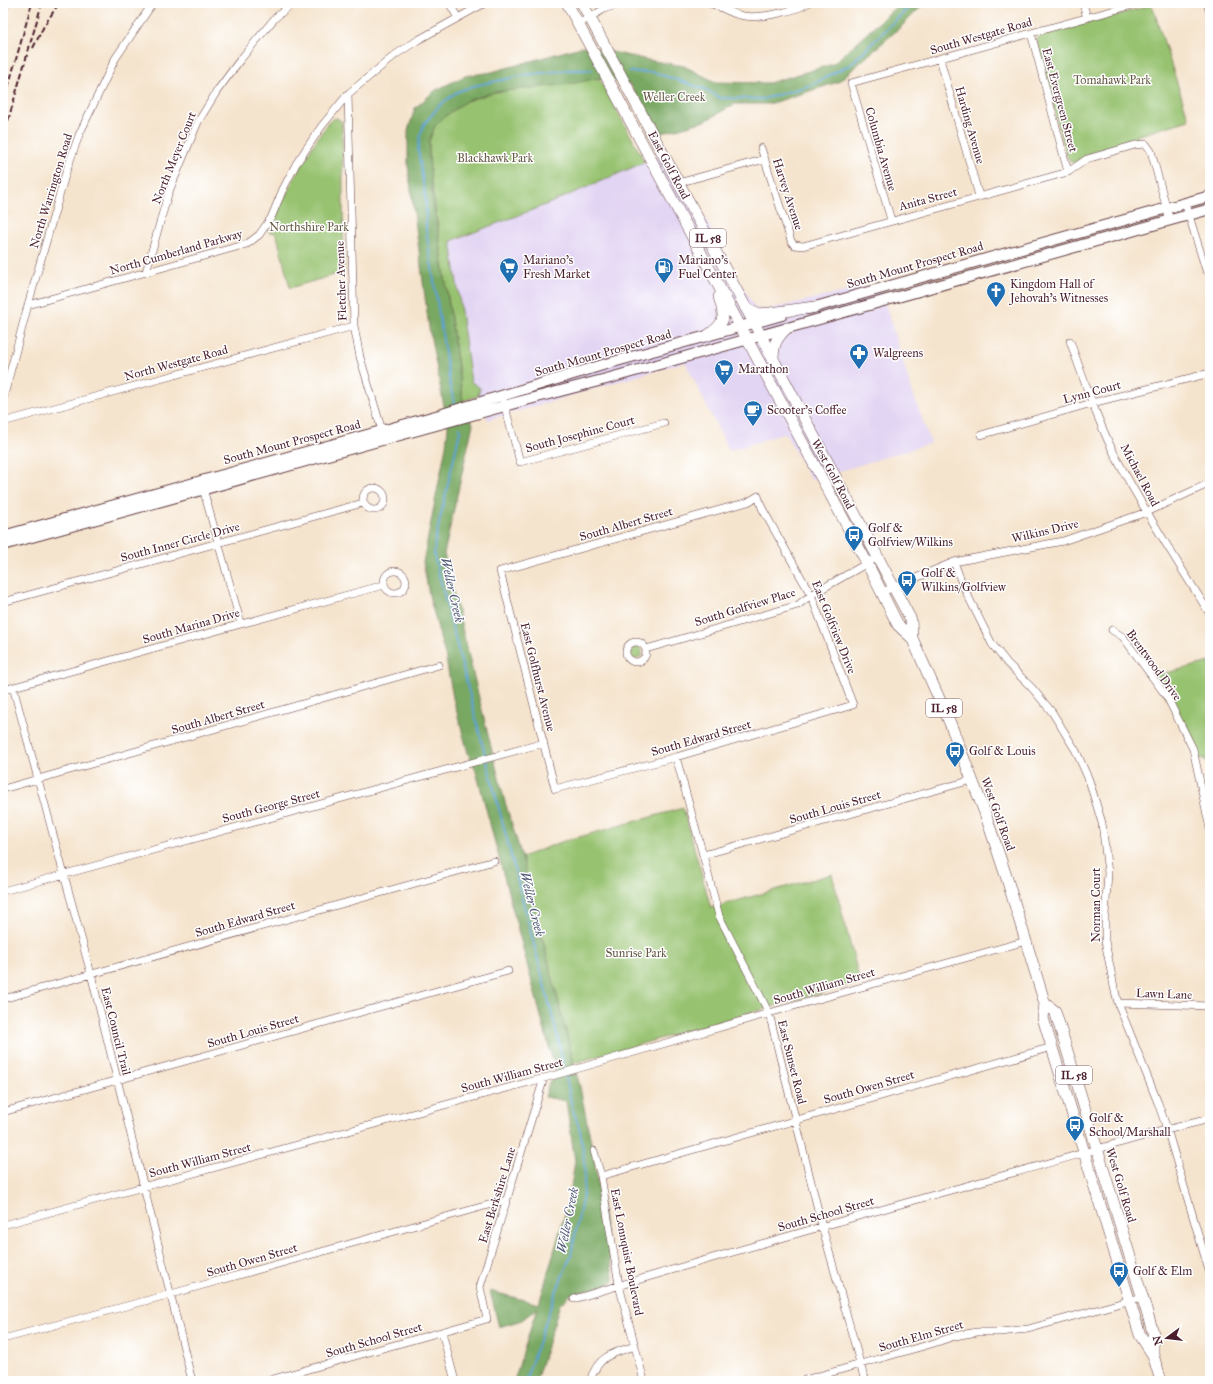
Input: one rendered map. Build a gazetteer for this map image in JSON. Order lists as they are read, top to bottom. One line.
{"streets":{"main road":["East Golf Road","IL 58","South Mount Prospect Road","West Golf Road"],"street":["South Westgate Road","East Evergreen Street","Harding Avenue","Columbia Avenue","North Meyer Court","North Warrington Road","Harvey Avenue","Anita Street","North Cumberland Parkway","Fletcher Avenue","North Westgate Road","Lynn Court","South Josephine Court","Michael Road","South Albert Street","Wilkins Drive","South Inner Circle Drive","South Golfview Place","South Marina Drive","East Golfview Drive","Brentwood Drive","East Golfhurst Avenue","South Edward Street","South George Street","South Louis Street","Norman Court","South William Street","Lawn Lane","East Council Trail","East Sunset Road","South Owen Street","East Berkshire Lane","South School Street","East Lonnquist Boulevard","South Elm Street"]},"crossings":[["South Westgate Road","East Evergreen Street"],["South Westgate Road","Harding Avenue"],["South Westgate Road","Columbia Avenue"],["East Evergreen Street","Anita Street"],["Harding Avenue","Anita Street"],["Columbia Avenue","Anita Street"],["North Meyer Court","North Cumberland Parkway"],["East Golf Road","South Mount Prospect Road"],["East Golf Road","West Golf Road"],["North Warrington Road","North Cumberland Parkway"],["Harvey Avenue","Anita Street"],["Anita Street","South Mount Prospect Road"],["North Cumberland Parkway","Fletcher Avenue"],["South Mount Prospect Road","Fletcher Avenue"],["South Mount Prospect Road","South Josephine Court"],["South Mount Prospect Road","West Golf Road"],["Fletcher Avenue","North Westgate Road"],["Lynn Court","Michael Road"],["West Golf Road","Wilkins Drive"],["West Golf Road","South Golfview Place"],["West Golf Road","South Louis Street"],["West Golf Road","South William Street"],["West Golf Road","South Owen Street"],["West Golf Road","South School Street"],["West Golf Road","South Elm Street"],["Michael Road","Wilkins Drive"],["South Albert Street","East Golfview Drive"],["South Albert Street","East Golfhurst Avenue"],["South Albert Street","East Council Trail"],["Wilkins Drive","Norman Court"],["South Golfview Place","East Golfview Drive"],["South Marina Drive","East Council Trail"],["East Golfview Drive","South Edward Street"],["East Golfhurst Avenue","South Edward Street"],["East Golfhurst Avenue","South George Street"],["South Edward Street","East Council Trail"],["South Edward Street","East Sunset Road"],["South George Street","East Council Trail"],["South Louis Street","East Council Trail"],["South Louis Street","East Sunset Road"],["Norman Court","Lawn Lane"],["Norman Court","South School Street"],["South William Street","East Council Trail"],["South William Street","East Sunset Road"],["South William Street","East Berkshire Lane"],["East Council Trail","South Owen Street"],["East Sunset Road","South Owen Street"],["East Sunset Road","South School Street"],["East Sunset Road","South Elm Street"],["South Owen Street","East Berkshire Lane"],["South Owen Street","East Lonnquist Boulevard"],["East Berkshire Lane","South School Street"],["South School Street","East Lonnquist Boulevard"]],"water":["Weller Creek"],"parks":["Tomahawk Park","Weller Creek","Blackhawk Park","Northshire Park","Sunrise Park"],"places":{"supermarket":["Mariano's Fresh Market","Marathon"],"fuel station":["Mariano's Fuel Center"],"church":["Kingdom Hall of Jehovah's Witnesses"],"pharmacy":["Walgreens"],"cafe":["Scooter's Coffee"],"bus stop":["Golf & Golfview/Wilkins","Golf & Wilkins/Golfview","Golf & Louis","Golf & School/Marshall","Golf & Elm"]},"north":"left"}
